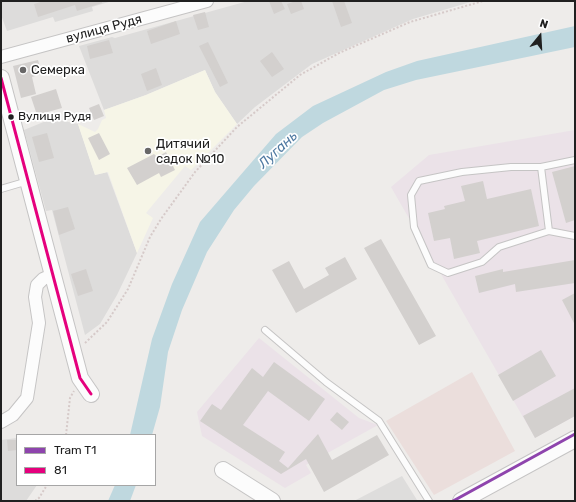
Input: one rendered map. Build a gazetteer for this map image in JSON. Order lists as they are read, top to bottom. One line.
{"streets":{"street":["вулиця Рудя"]},"water":["Лугань"],"places":["Семерка","Вулиця Рудя","Дитячий садок №10"],"lines":["transit line 81","tram line T1"],"legend":["Tram T1","81"],"north":"top"}
